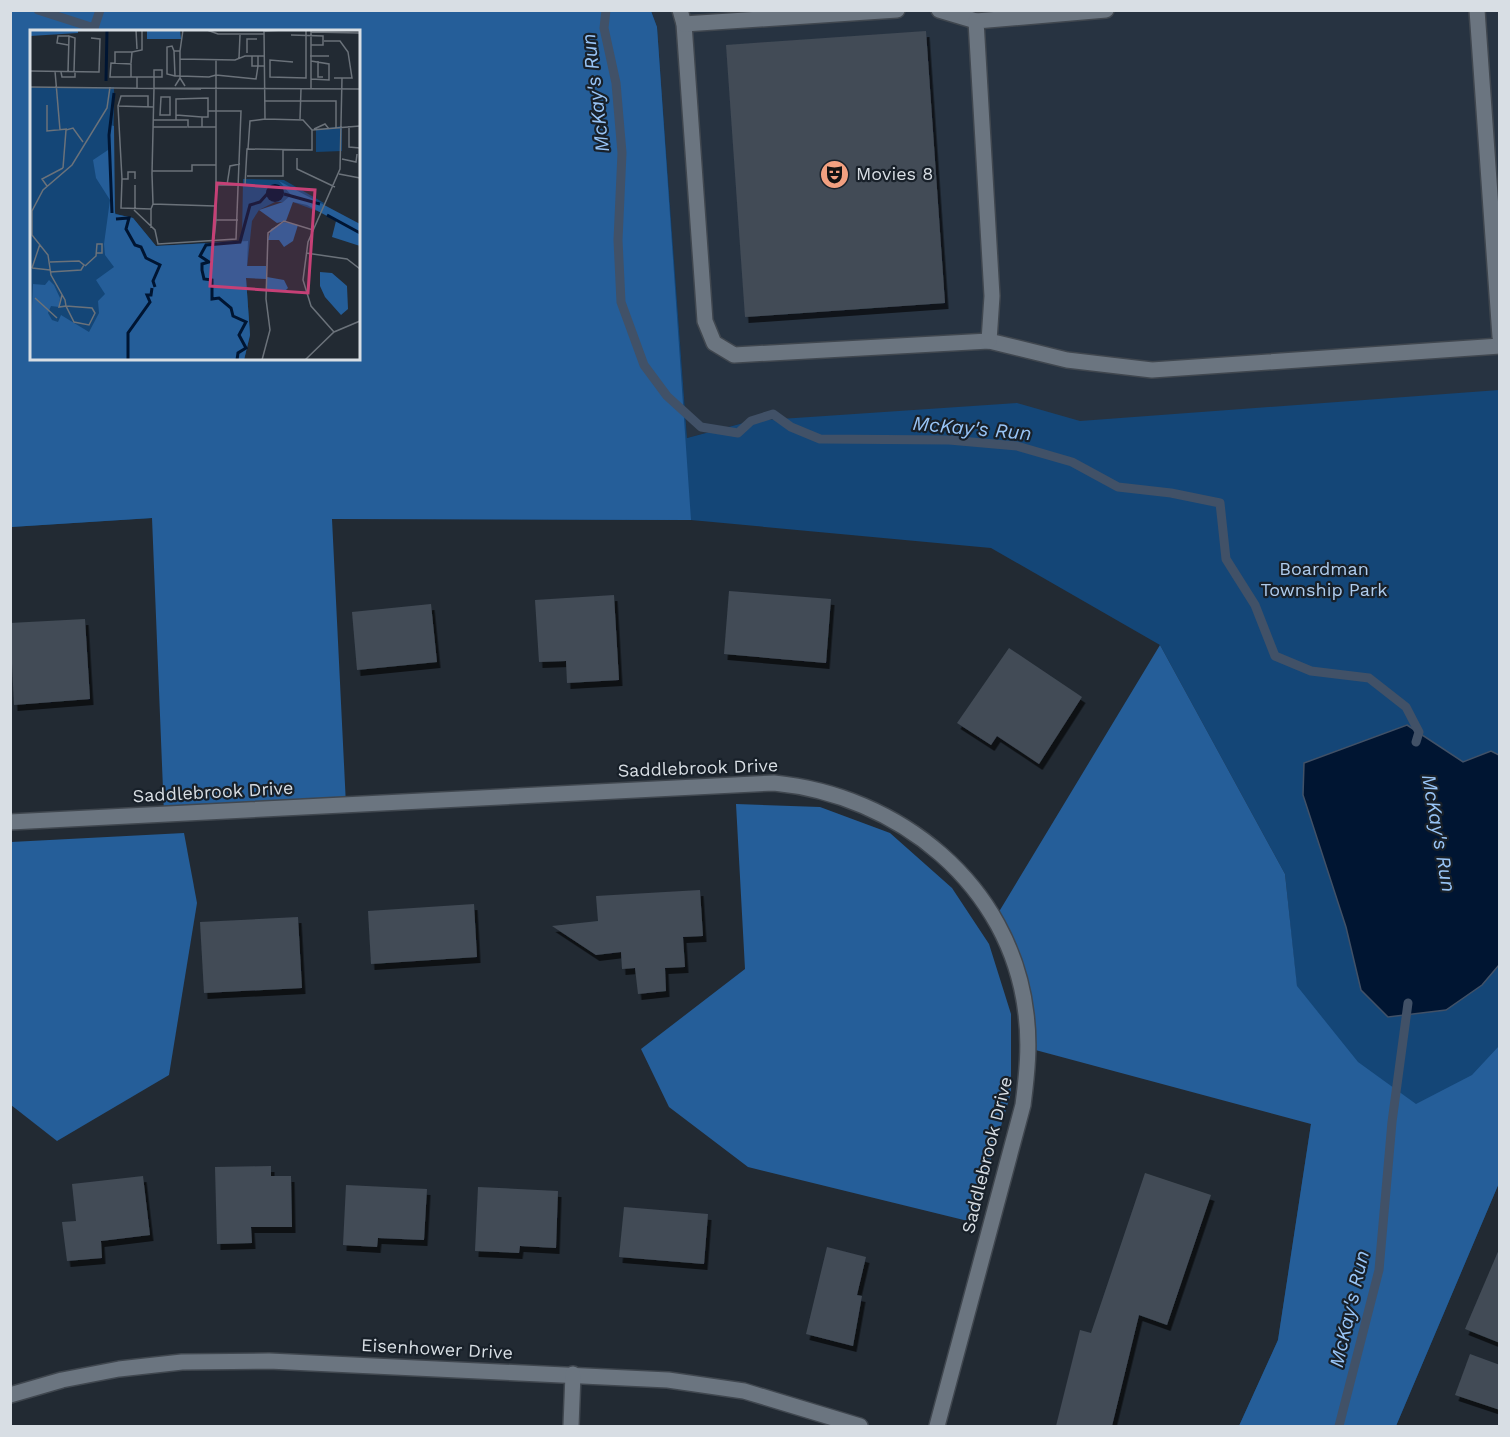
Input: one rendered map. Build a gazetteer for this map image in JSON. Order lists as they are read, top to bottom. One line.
{"streets":{"street":["Saddlebrook Drive","Eisenhower Drive"]},"water":["McKay's Run"],"parks":["Boardman Township Park"],"places":{"theatre":["Movies 8"]}}
